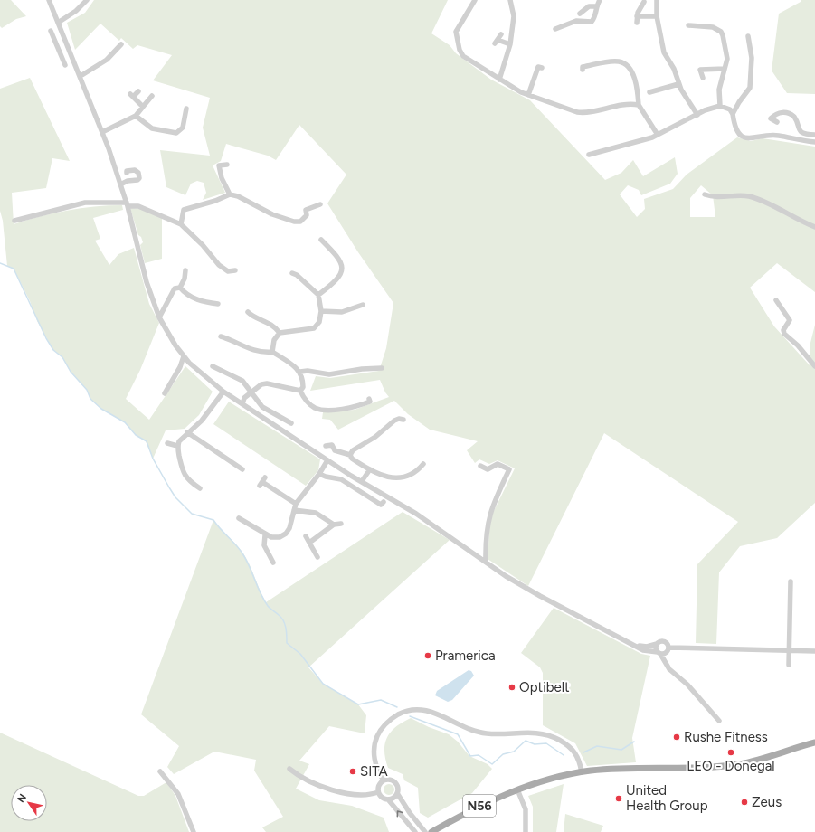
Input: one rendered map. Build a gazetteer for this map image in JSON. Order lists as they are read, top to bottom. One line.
{"streets":{"main road":["N56"]},"places":["Pramerica","Optibelt","Rushe Fitness","LEO - Donegal","SITA","United Health Group","Zeus"],"north":"top left"}
